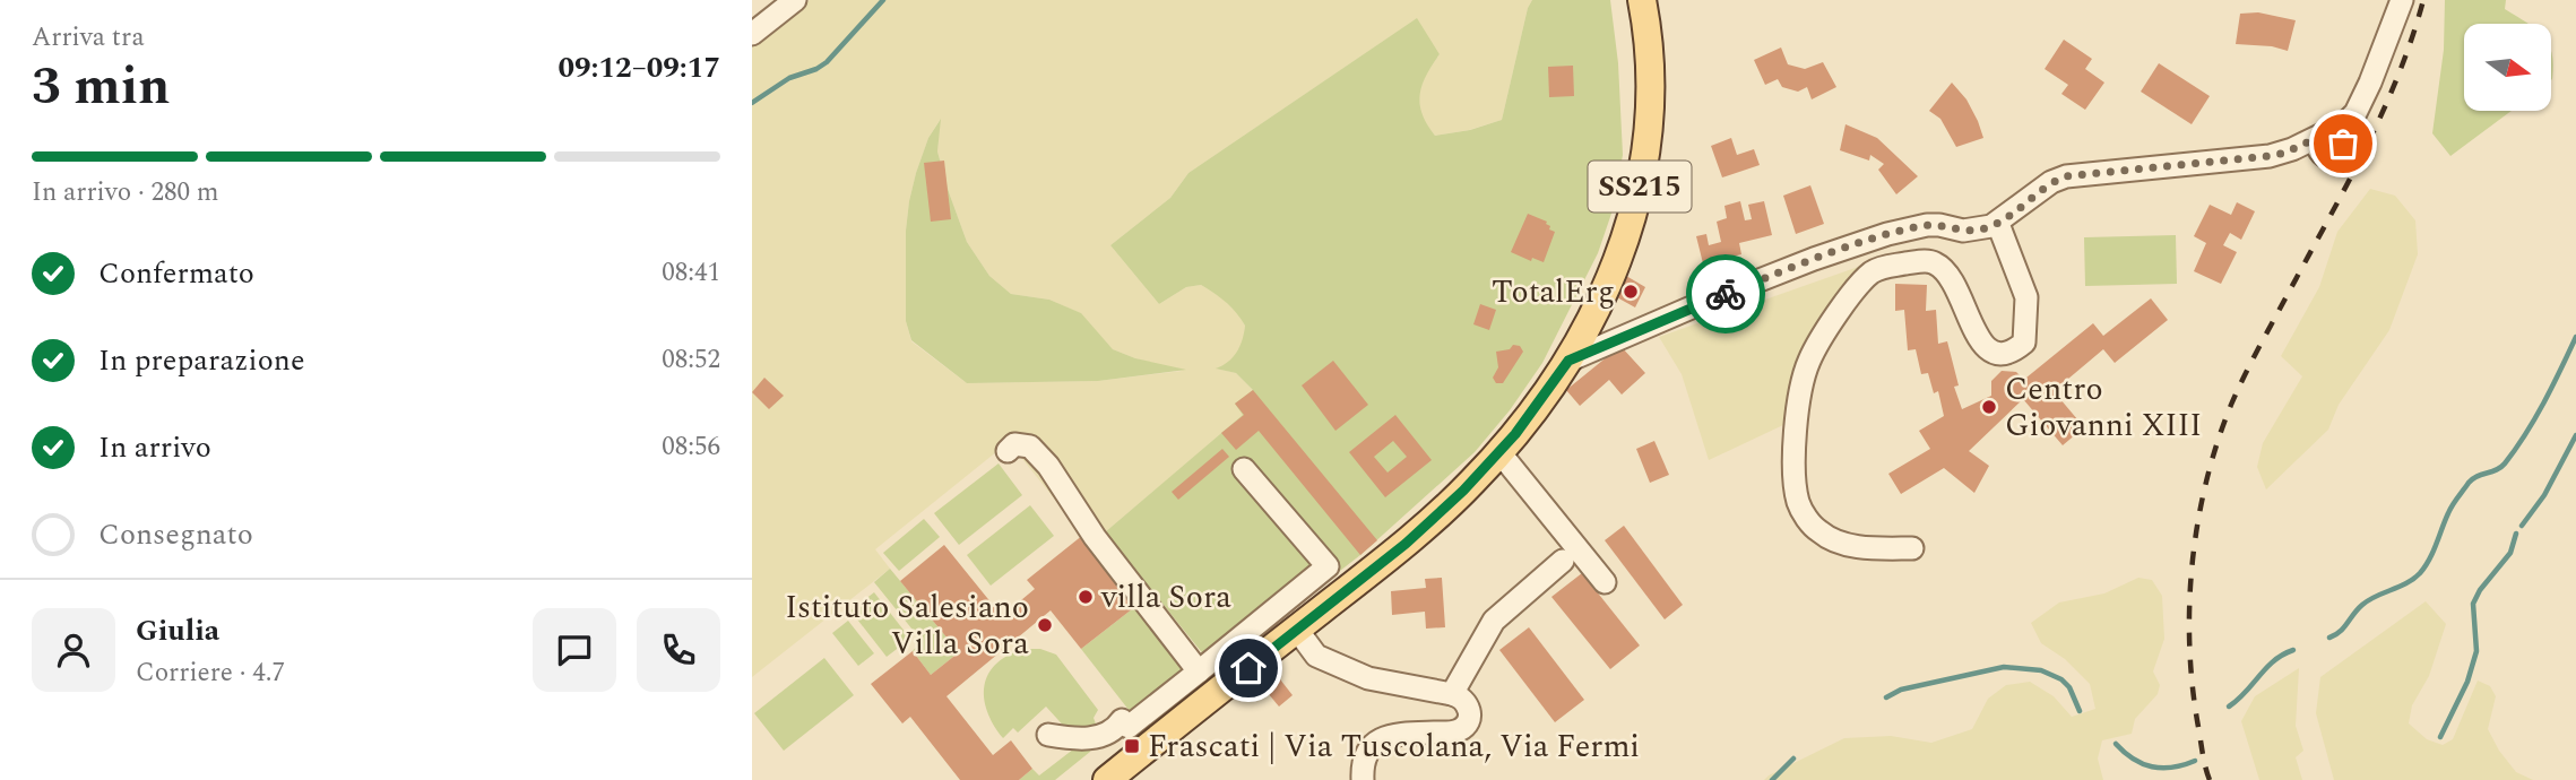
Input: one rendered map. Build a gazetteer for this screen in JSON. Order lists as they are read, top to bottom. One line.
{"streets":{"main road":["SS215"]},"places":{"other":["TotalErg","Centro Giovanni XIII","villa Sora","Istituto Salesiano Villa Sora"],"transit":["Frascati | Via Tuscolana, Via Fermi"]},"north":"right","page":{"heading":["3 min","Arriva tra","09:12–09:17"],"panel":["Giulia","Corriere · 4.7"],"bar":"In arrivo · 280 m","list":[["Confermato","08:41"],["In preparazione","08:52"],["In arrivo","08:56"],"Consegnato"]}}
